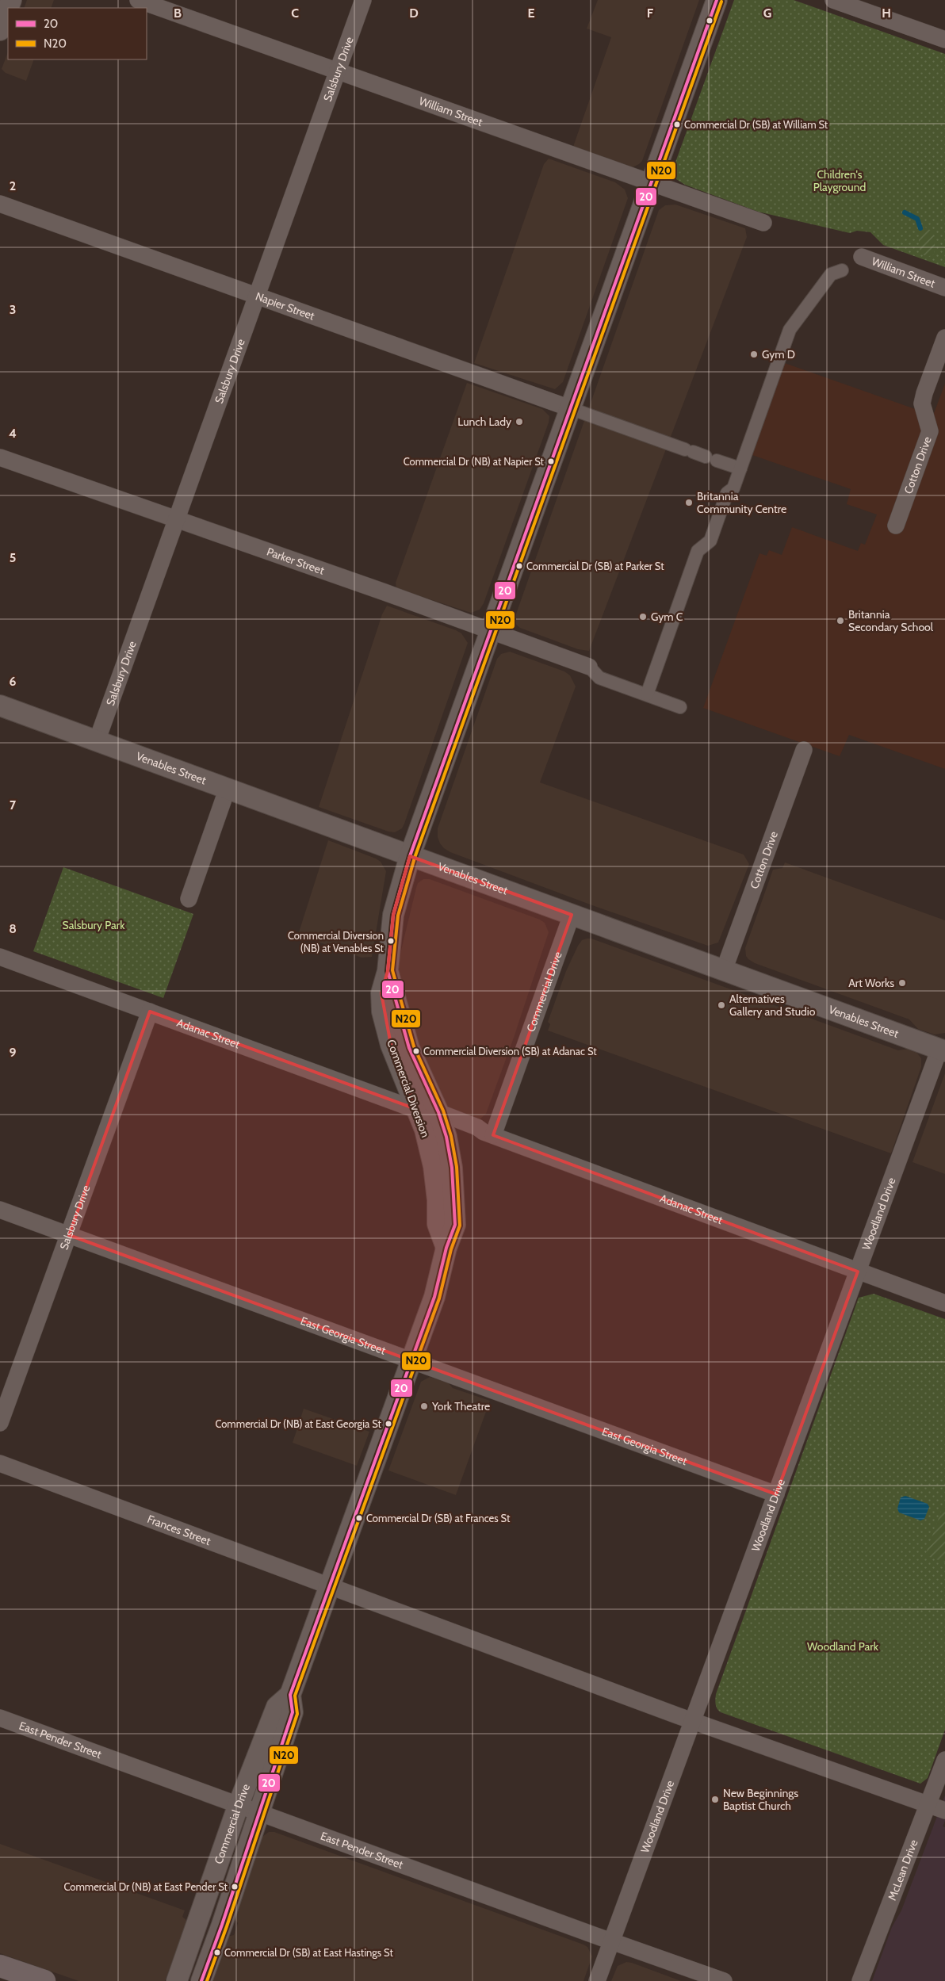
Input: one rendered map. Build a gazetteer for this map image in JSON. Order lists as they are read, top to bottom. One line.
{"streets":{"street":["Salsbury Drive","William Street","Napier Street","Cotton Drive","Parker Street","Venables Street","Commercial Drive","Adanac Street","Commercial Diversion","Woodland Drive","East Georgia Street","Frances Street","East Pender Street","McLean Drive"]},"crossings":[["Salsbury Drive","William Street"],["Salsbury Drive","Napier Street"],["Salsbury Drive","Parker Street"],["Salsbury Drive","Venables Street"],["Salsbury Drive","Adanac Street"],["Salsbury Drive","East Georgia Street"],["Cotton Drive","Venables Street"],["Venables Street","Commercial Drive"],["Venables Street","Commercial Diversion"],["Venables Street","Woodland Drive"],["Commercial Drive","Adanac Street"],["Commercial Drive","Commercial Diversion"],["Commercial Drive","East Georgia Street"],["Commercial Drive","Frances Street"],["Commercial Drive","East Pender Street"],["Adanac Street","Commercial Diversion"],["Adanac Street","Woodland Drive"],["Woodland Drive","East Georgia Street"],["Woodland Drive","Frances Street"],["Woodland Drive","East Pender Street"],["Frances Street","McLean Drive"]],"parks":["Children's Playground","Salsbury Park","Woodland Park"],"places":["Commercial Dr (SB) at William St","Gym D","Lunch Lady","Commercial Dr (NB) at Napier St","Britannia Community Centre","Commercial Dr (SB) at Parker St","Gym C","Britannia Secondary School","Commercial Diversion (NB) at Venables St","Art Works","Alternatives Gallery and Studio","Commercial Diversion (SB) at Adanac St","York Theatre","Commercial Dr (NB) at East Georgia St","Commercial Dr (SB) at Frances St","New Beginnings Baptist Church","Commercial Dr (NB) at East Pender St","Commercial Dr (SB) at East Hastings St"],"lines":["transit line 20","transit line N20"],"legend":["20","N20"],"grid":{"columns":["B","C","D","E","F","G","H"],"rows":["2","3","4","5","6","7","8","9"]}}
